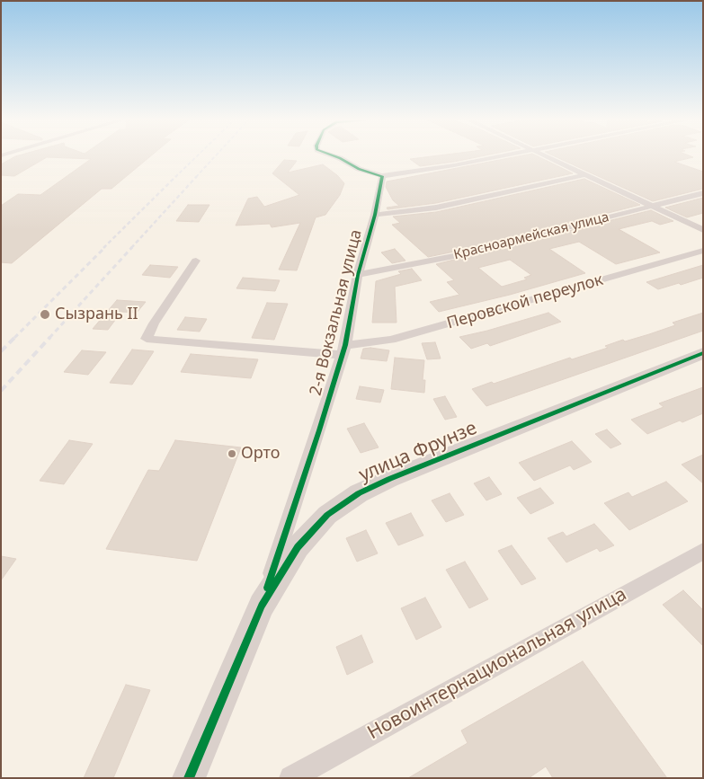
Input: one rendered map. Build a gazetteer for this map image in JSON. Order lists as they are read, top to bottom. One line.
{"streets":{"street":["Красноармейская улица","Перовской переулок","2-я Вокзальная улица","улица Фрунзе","Новоинтернациональная улица"]},"crossings":[["Красноармейская улица","2-я Вокзальная улица"],["Перовской переулок","2-я Вокзальная улица"],["2-я Вокзальная улица","улица Фрунзе"]],"places":["Сызрань II","Орто"]}
